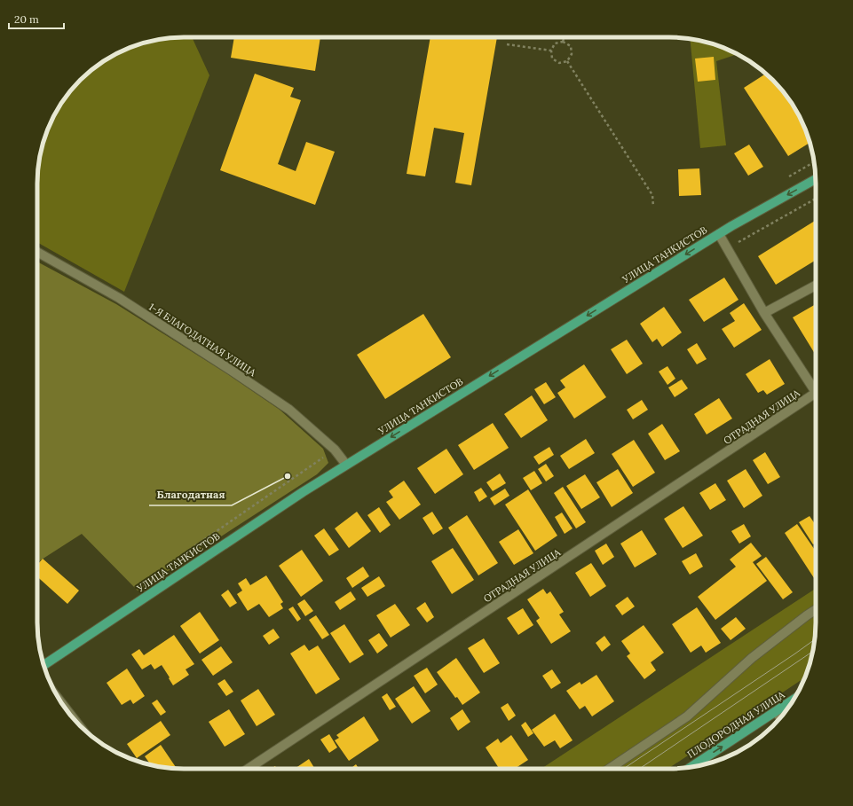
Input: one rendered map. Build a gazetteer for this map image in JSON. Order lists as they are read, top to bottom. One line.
{"streets":{"main road":["УЛИЦА ТАНКИСТОВ","ПЛОДОРОДНАЯ УЛИЦА"],"street":["1-Я БЛАГОДАТНАЯ УЛИЦА","ОТРАДНАЯ УЛИЦА"]},"crossings":[["УЛИЦА ТАНКИСТОВ","1-Я БЛАГОДАТНАЯ УЛИЦА"]],"one_way":["УЛИЦА ТАНКИСТОВ","ПЛОДОРОДНАЯ УЛИЦА"],"places":["Благодатная"],"scale_bar":"20 m"}
